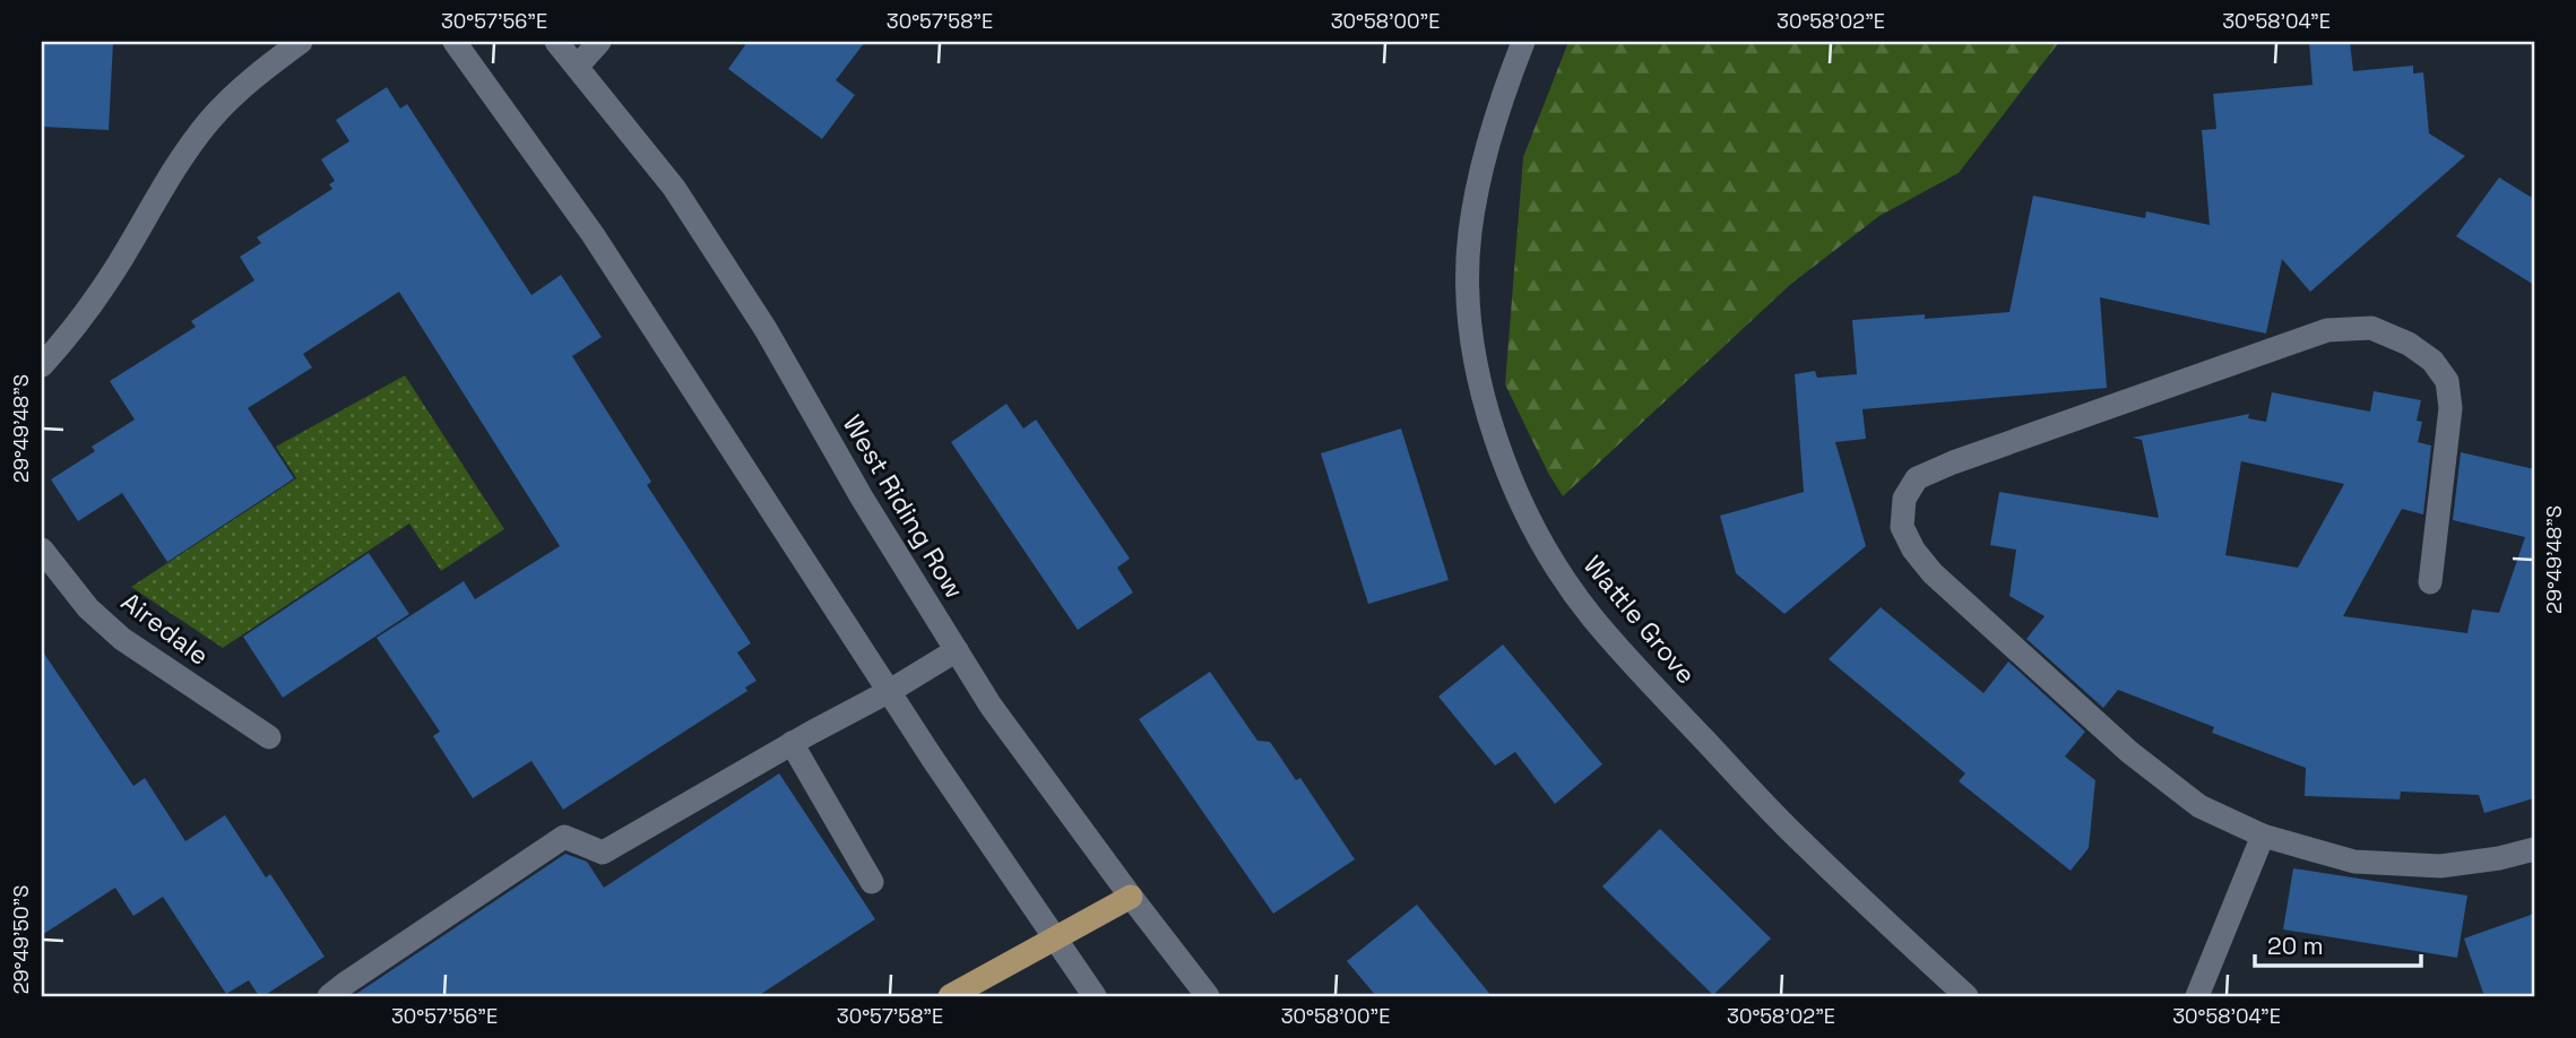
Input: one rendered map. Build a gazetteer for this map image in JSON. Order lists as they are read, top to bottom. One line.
{"streets":{"street":["West Riding Row","Wattle Grove","Airedale"]},"scale_bar":"20 m","coordinates":["30°57'56\"E","30°57'58\"E","30°58'00\"E","30°58'02\"E","30°58'04\"E","29°49'48\"S","29°49'50\"S"]}
